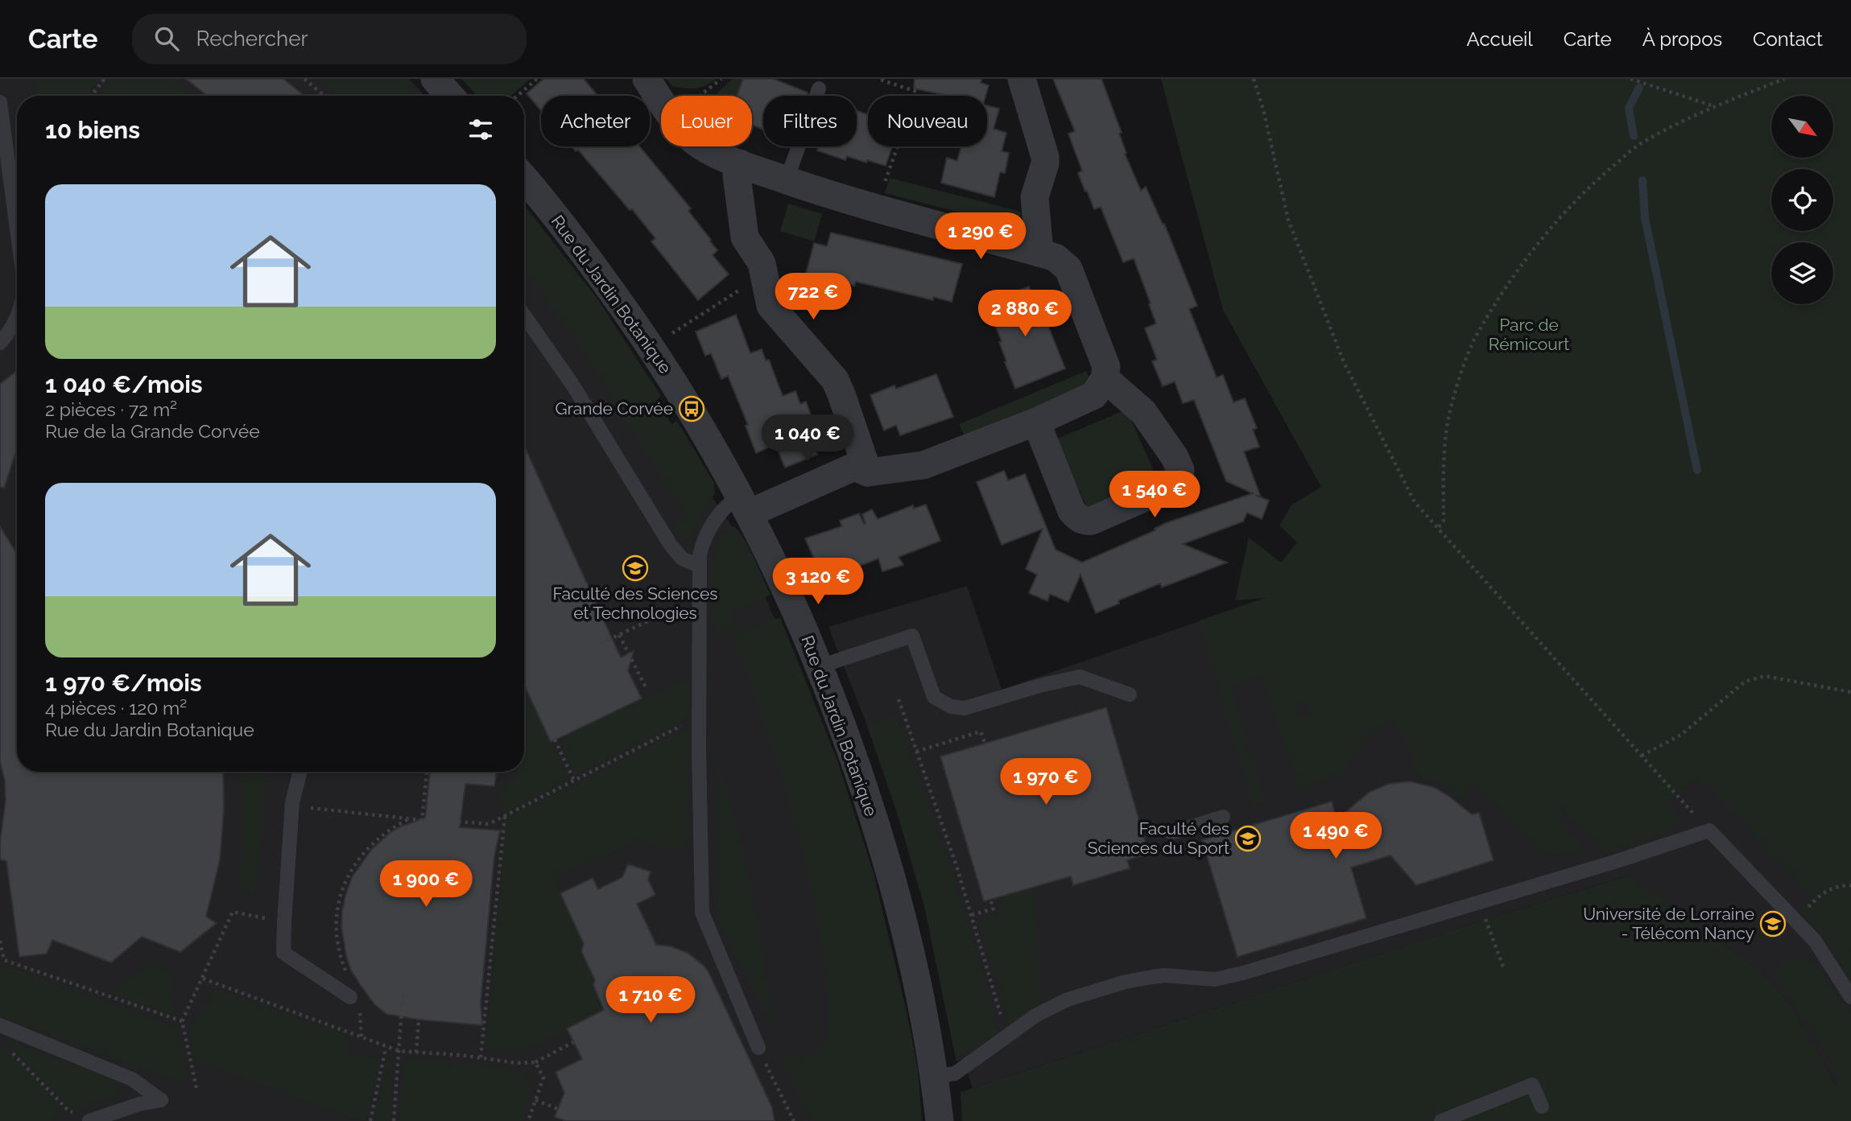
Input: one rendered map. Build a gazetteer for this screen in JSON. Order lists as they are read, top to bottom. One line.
{"streets":{"street":["Rue du Jardin Botanique"]},"parks":["Parc de Rémicourt"],"places":{"bus stop":["Grande Corvée"],"school or university":["Faculté des Sciences et Technologies","Faculté des Sciences du Sport","Université de Lorraine - Télécom Nancy"]},"north":"bottom right","page":{"header":"Carte","search":"Rechercher","nav":["Accueil","Carte","À propos","Contact"],"chip":["Acheter","Louer","Filtres","Nouveau"],"heading":"10 biens","list":[{"name":"1 040 €/mois","note":"2 pièces · 72 m² · Rue de la Grande Corvée"},{"name":"1 970 €/mois","note":"4 pièces · 120 m² · Rue du Jardin Botanique"}],"price":["1 290 €","722 €","2 880 €","1 040 €","1 540 €","3 120 €","1 970 €","1 490 €","1 900 €","1 710 €"]}}
